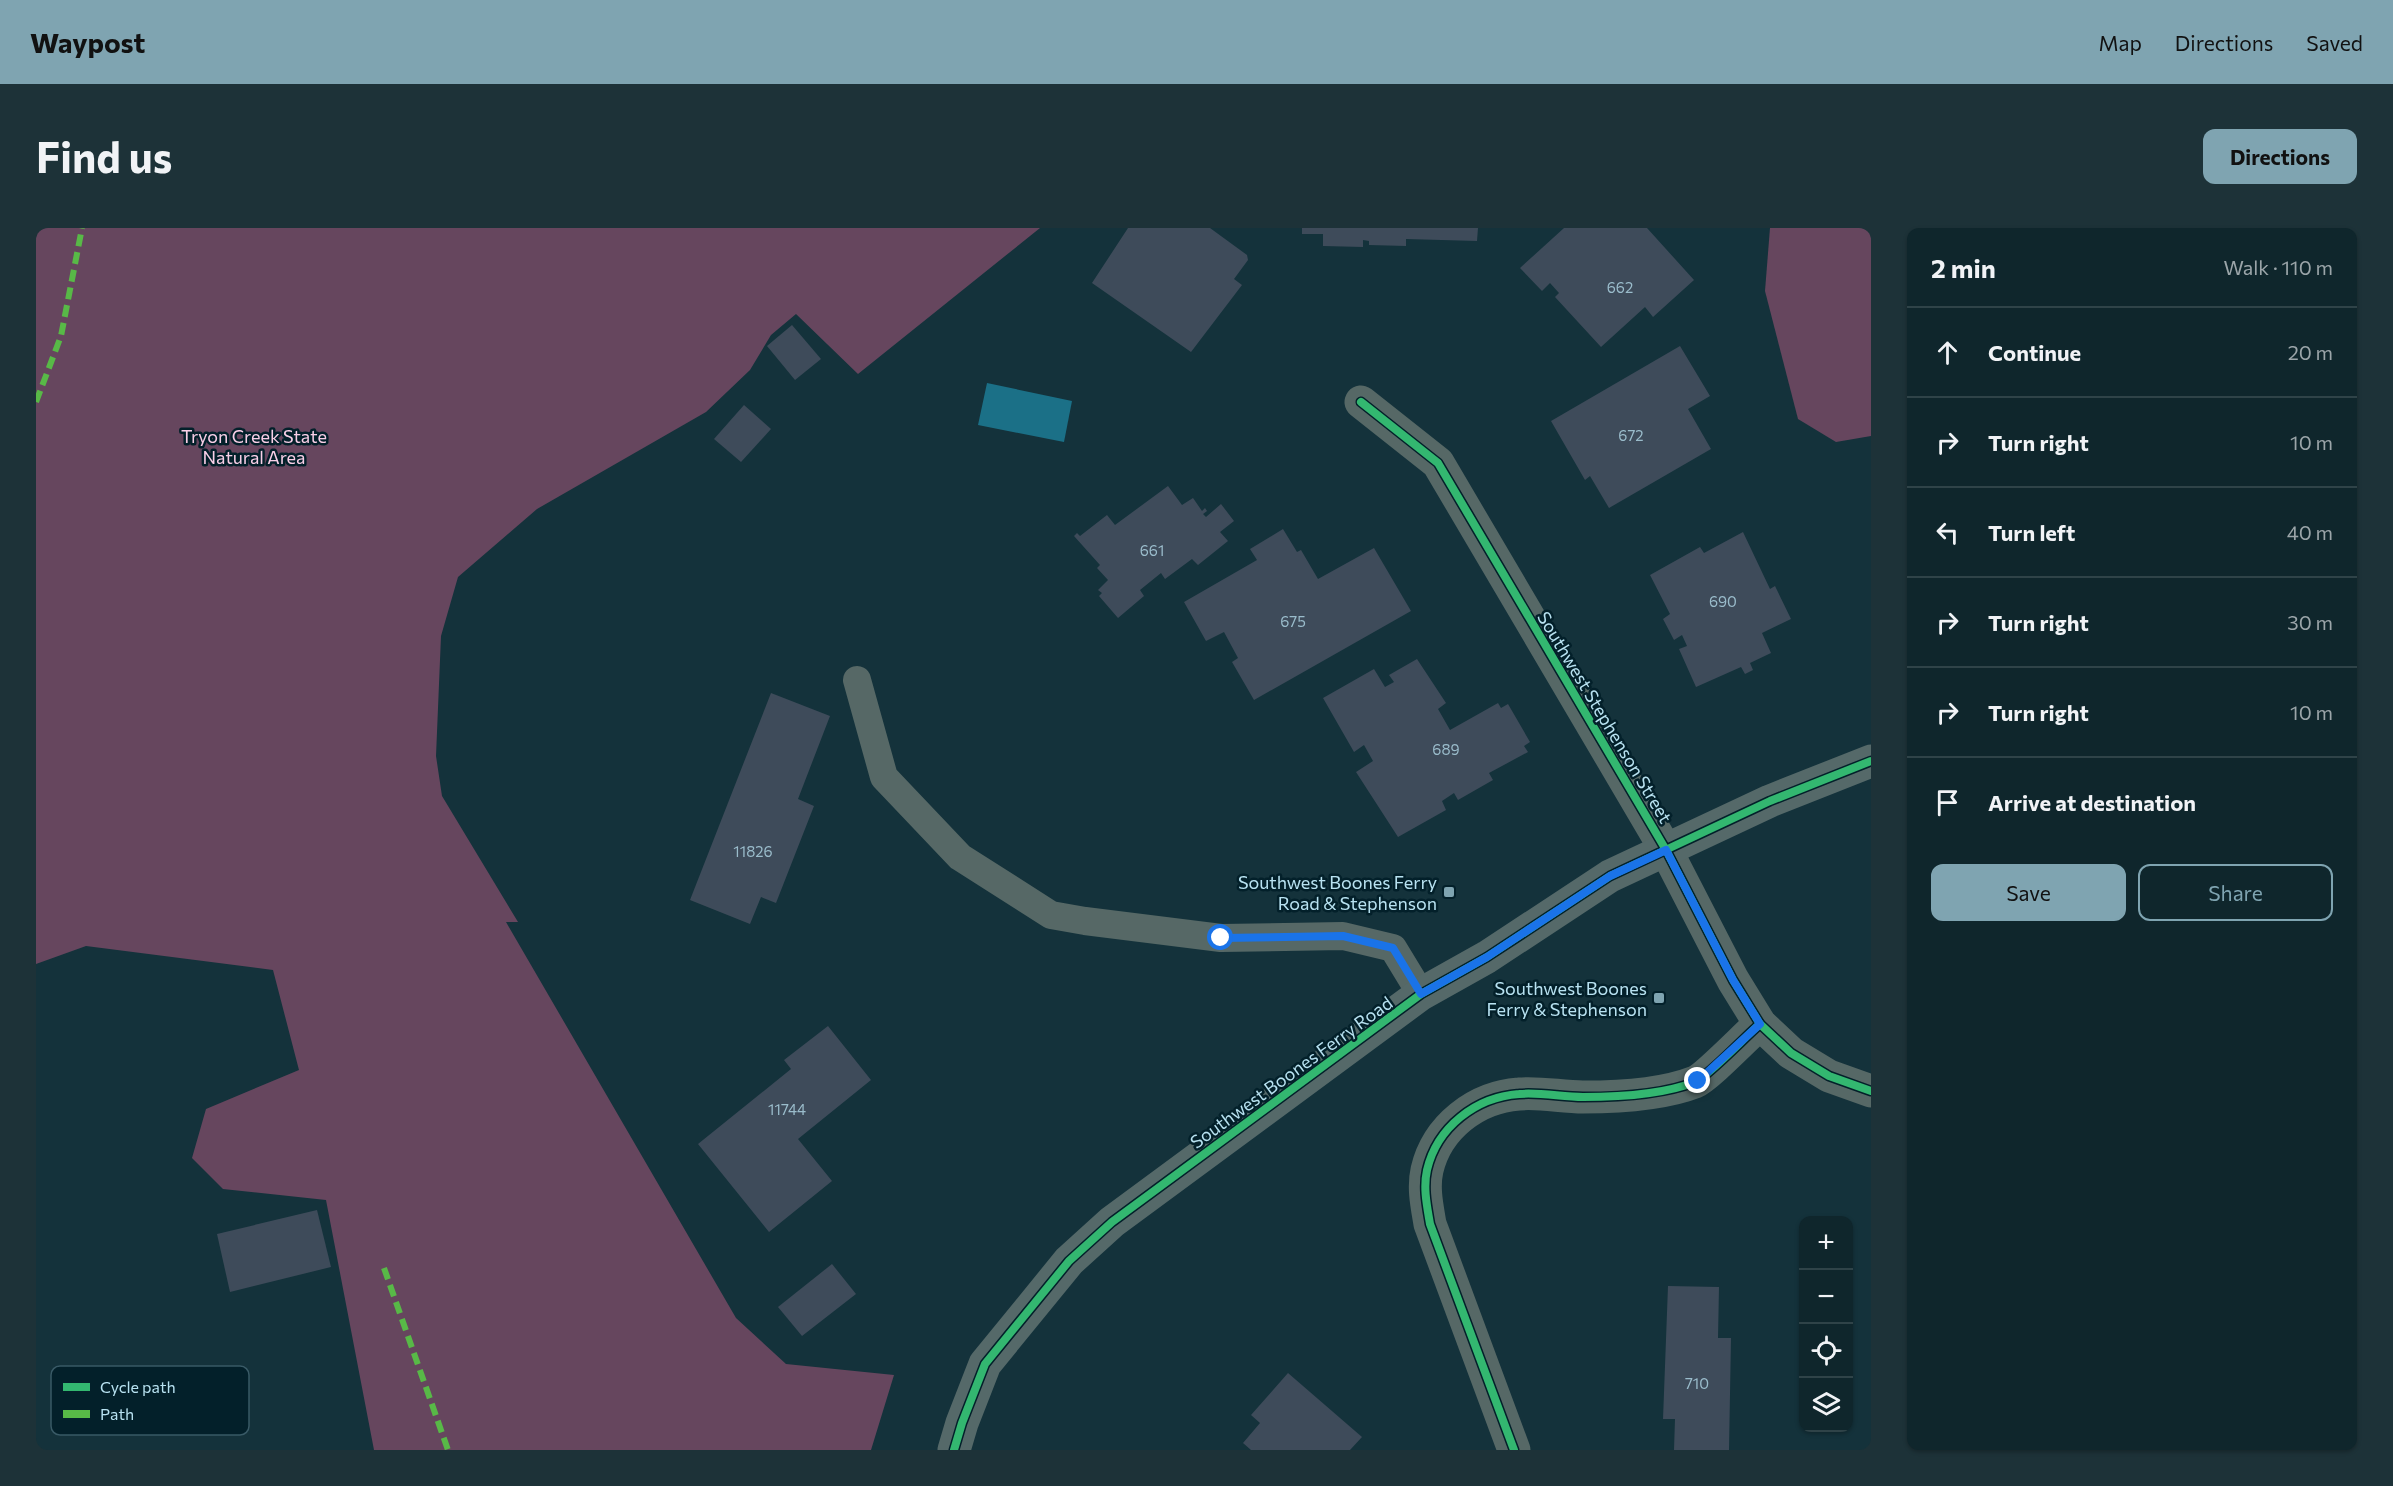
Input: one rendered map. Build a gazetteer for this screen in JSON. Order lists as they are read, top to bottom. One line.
{"streets":{"main road":["Southwest Boones Ferry Road"],"street":["Southwest Stephenson Street"]},"crossings":[["Southwest Stephenson Street","Southwest Boones Ferry Road"]],"parks":["Tryon Creek State Natural Area"],"places":{"transit":["Southwest Boones Ferry Road & Stephenson","Southwest Boones Ferry & Stephenson"]},"house_numbers":["662","672","661","690","675","689","11826","11744","710"],"legend":["Cycle path","Path"],"page":{"header":"Waypost","nav":["Map","Directions","Saved"],"buttons":["Directions",["Save","Share"]],"title":"Find us","heading":["2 min","Walk · 110 m"],"list":[["Continue","20 m"],["Turn right","10 m"],["Turn left","40 m"],["Turn right","30 m"],["Turn right","10 m"],"Arrive at destination"],"map_buttons":["+","−"]}}
